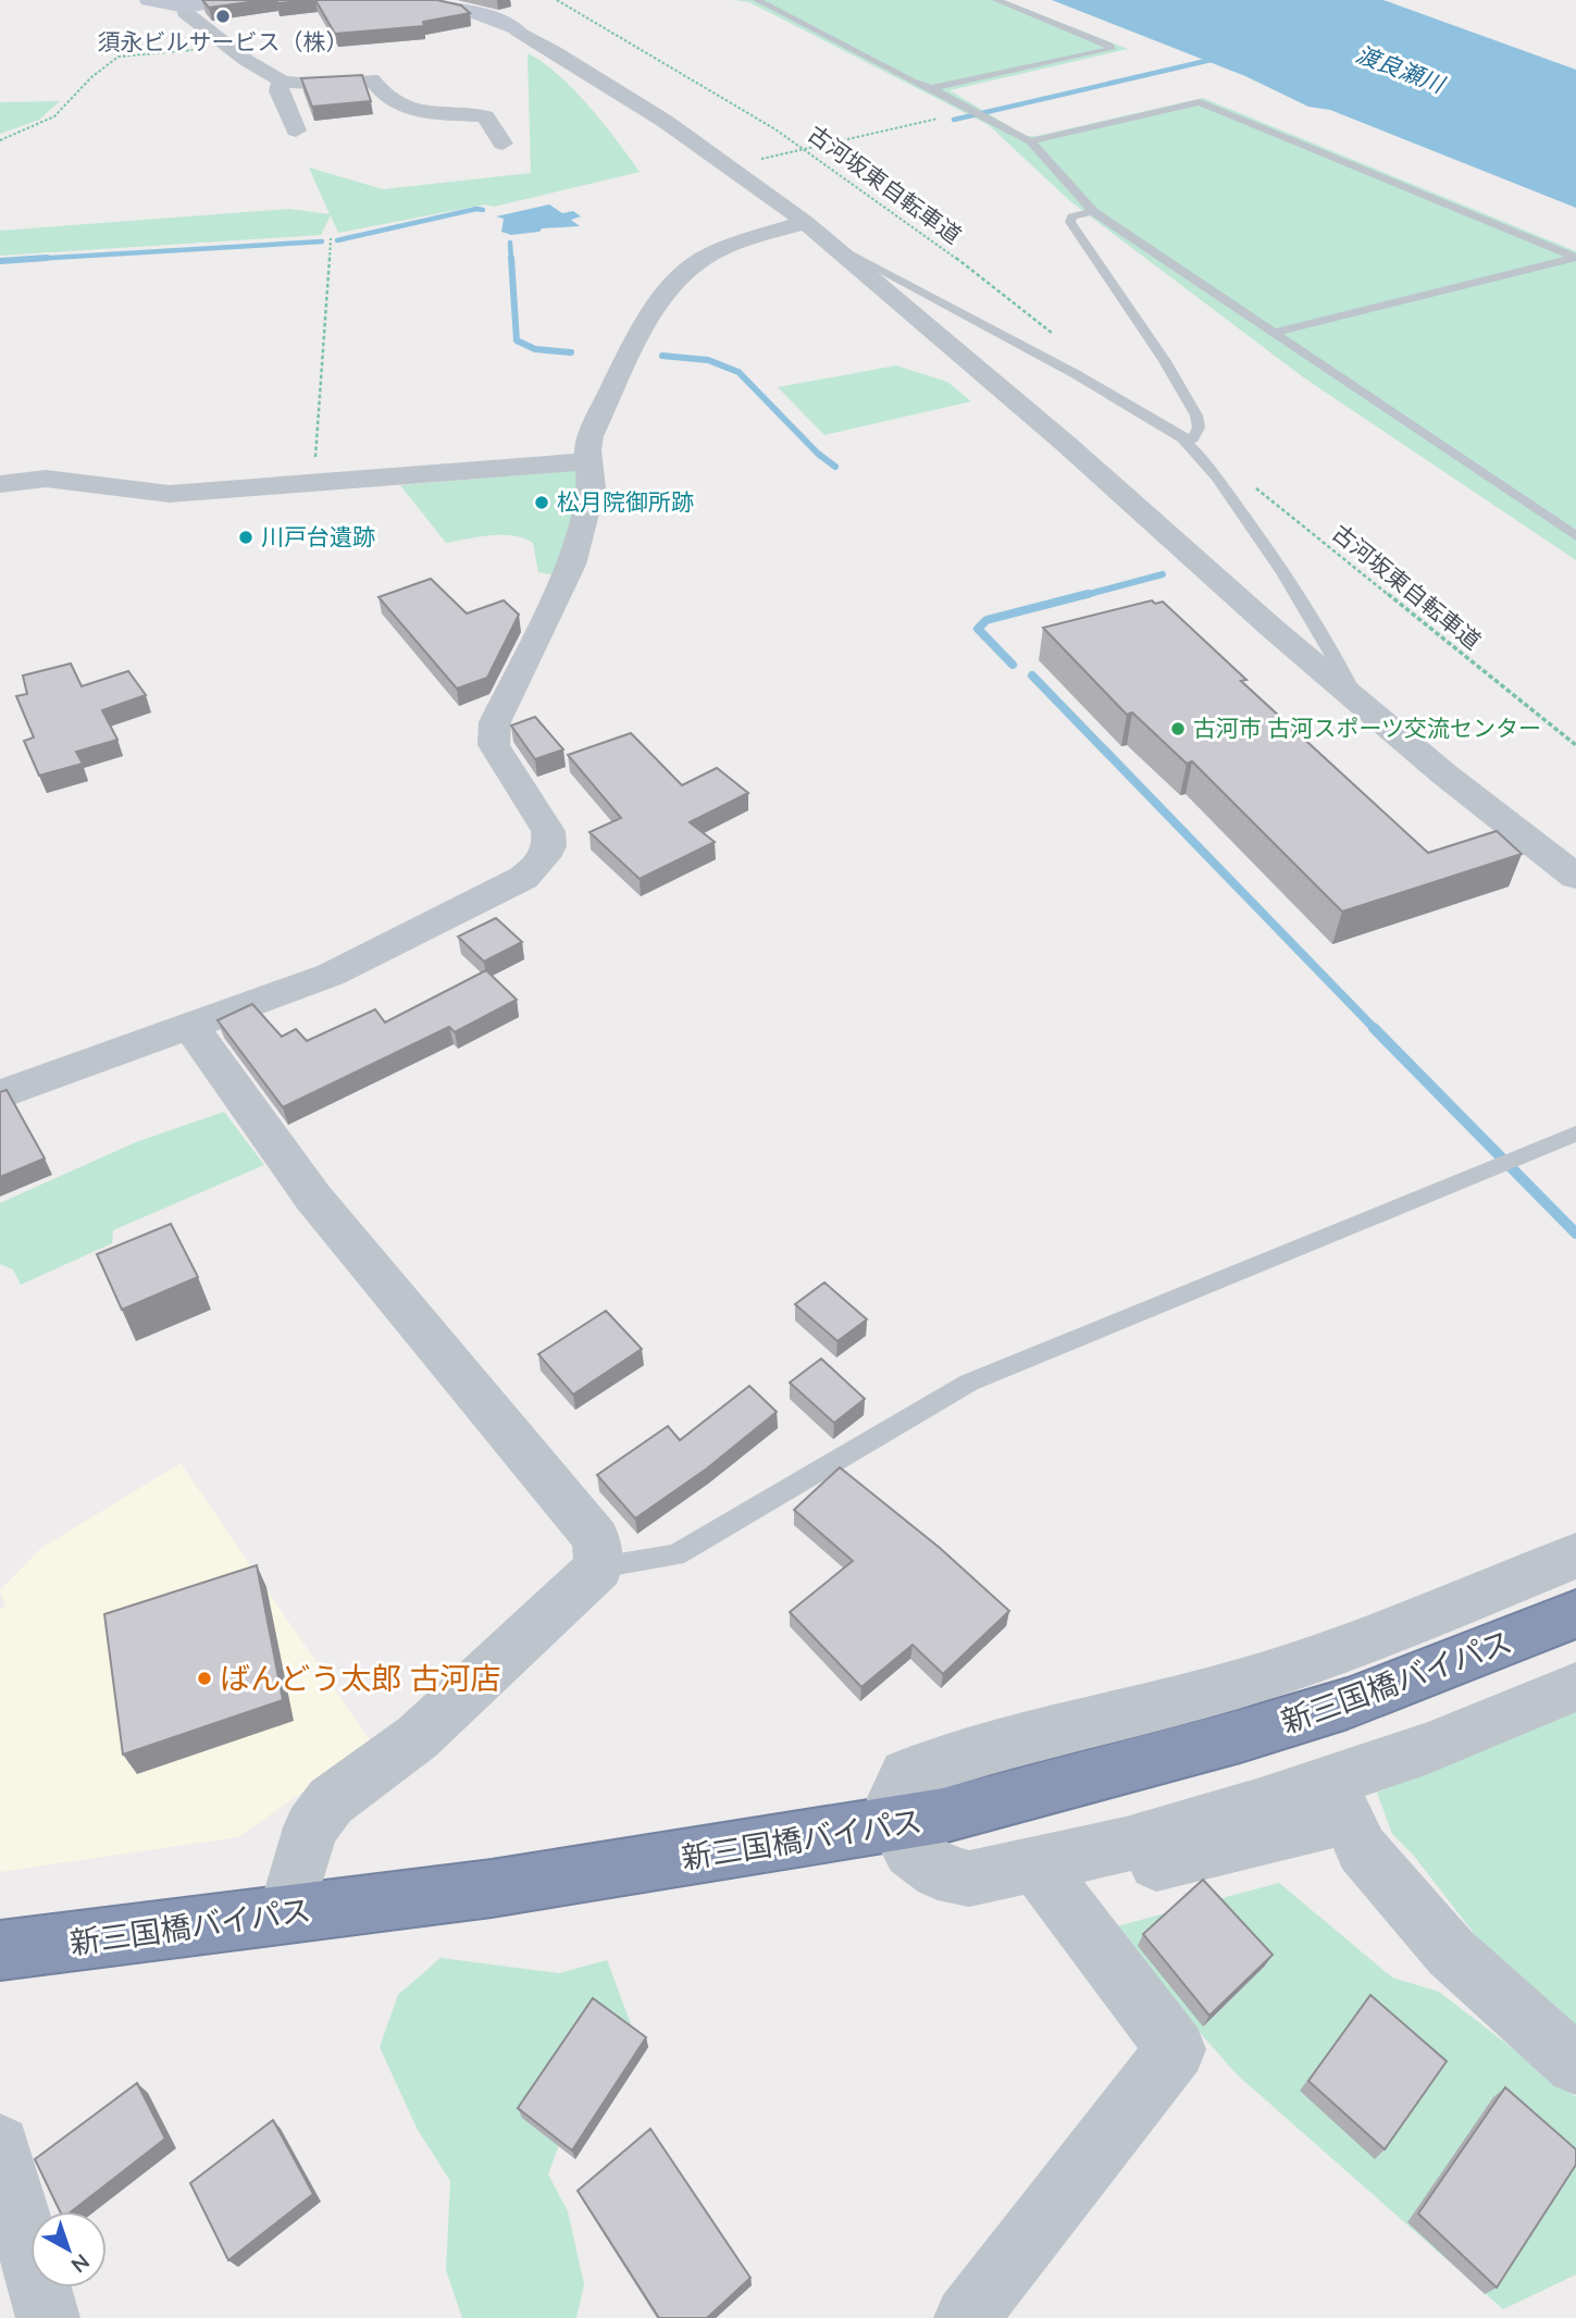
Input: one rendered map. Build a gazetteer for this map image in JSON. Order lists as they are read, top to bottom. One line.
{"streets":{"highway":["新三国橋バイパス"],"path":["古河坂東自転車道"]},"water":["渡良瀬川"],"places":["須永ビルサービス（株）","松月院御所跡","川戸台遺跡","古河市 古河スポーツ交流センター","ばんどう太郎 古河店"],"north":"bottom right"}
